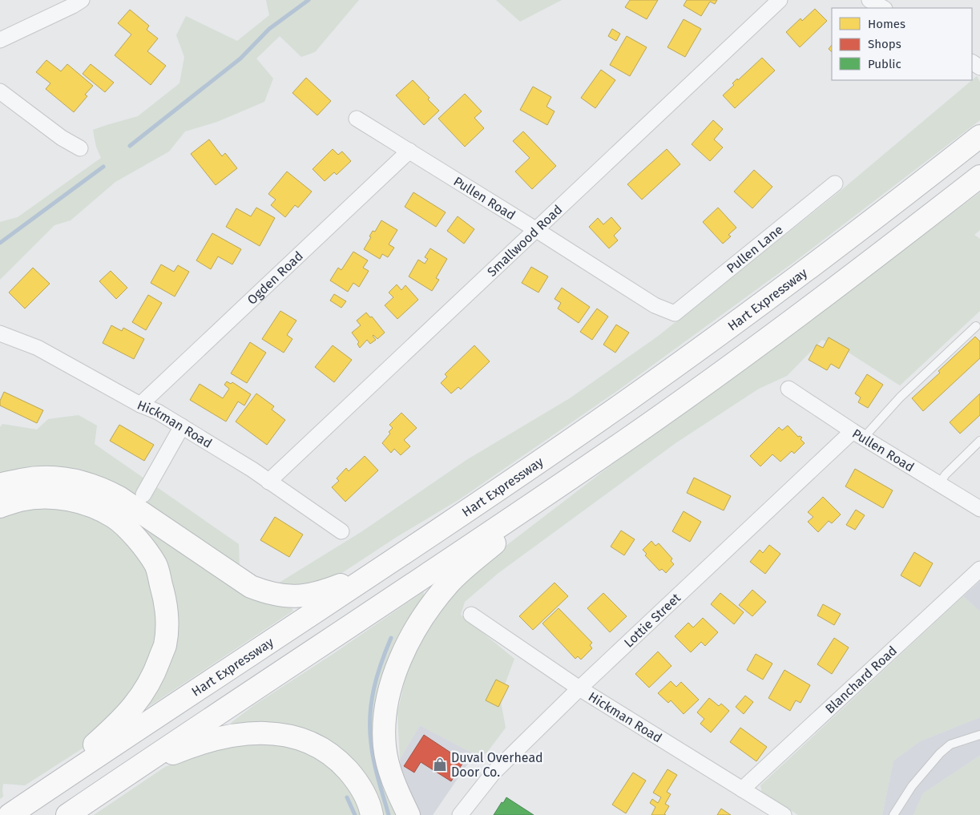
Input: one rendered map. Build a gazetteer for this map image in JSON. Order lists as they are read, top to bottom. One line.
{"streets":{"highway":["Hart Expressway"],"street":["Pullen Road","Smallwood Road","Pullen Lane","Ogden Road","Hickman Road","Lottie Street","Blanchard Road"]},"crossings":[["Pullen Road","Smallwood Road"],["Pullen Road","Pullen Lane"],["Pullen Road","Ogden Road"],["Pullen Road","Lottie Street"],["Smallwood Road","Hickman Road"],["Ogden Road","Hickman Road"],["Hickman Road","Lottie Street"],["Hickman Road","Blanchard Road"]],"places":{"shop":["Duval Overhead Door Co."]},"legend":["Homes","Shops","Public"]}
